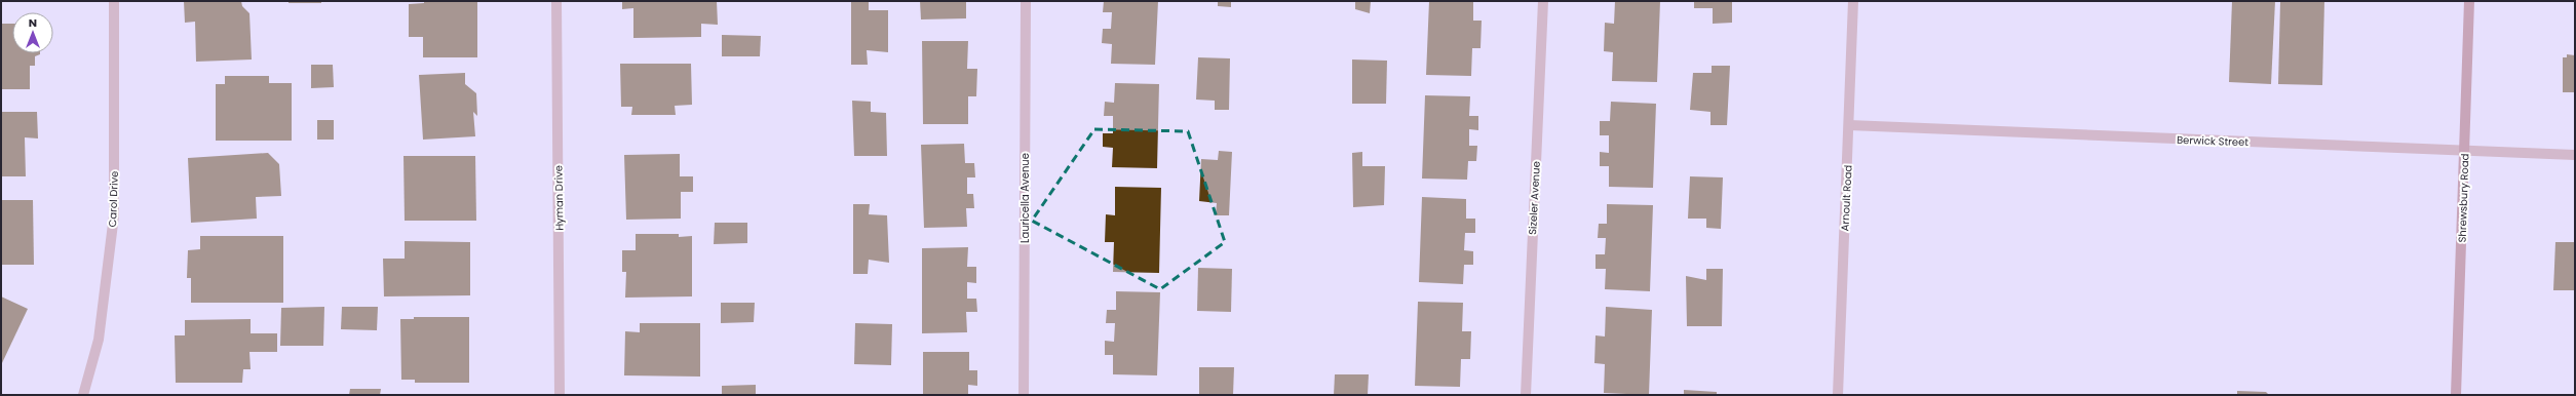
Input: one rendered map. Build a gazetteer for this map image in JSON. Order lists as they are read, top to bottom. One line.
{"streets":{"street":["Berwick Street","Hyman Drive","Lauricella Avenue","Sizeler Avenue","Arnoult Road","Shrewsbury Road","Carol Drive"]},"crossings":[["Berwick Street","Arnoult Road"],["Berwick Street","Shrewsbury Road"]],"north":"top"}
